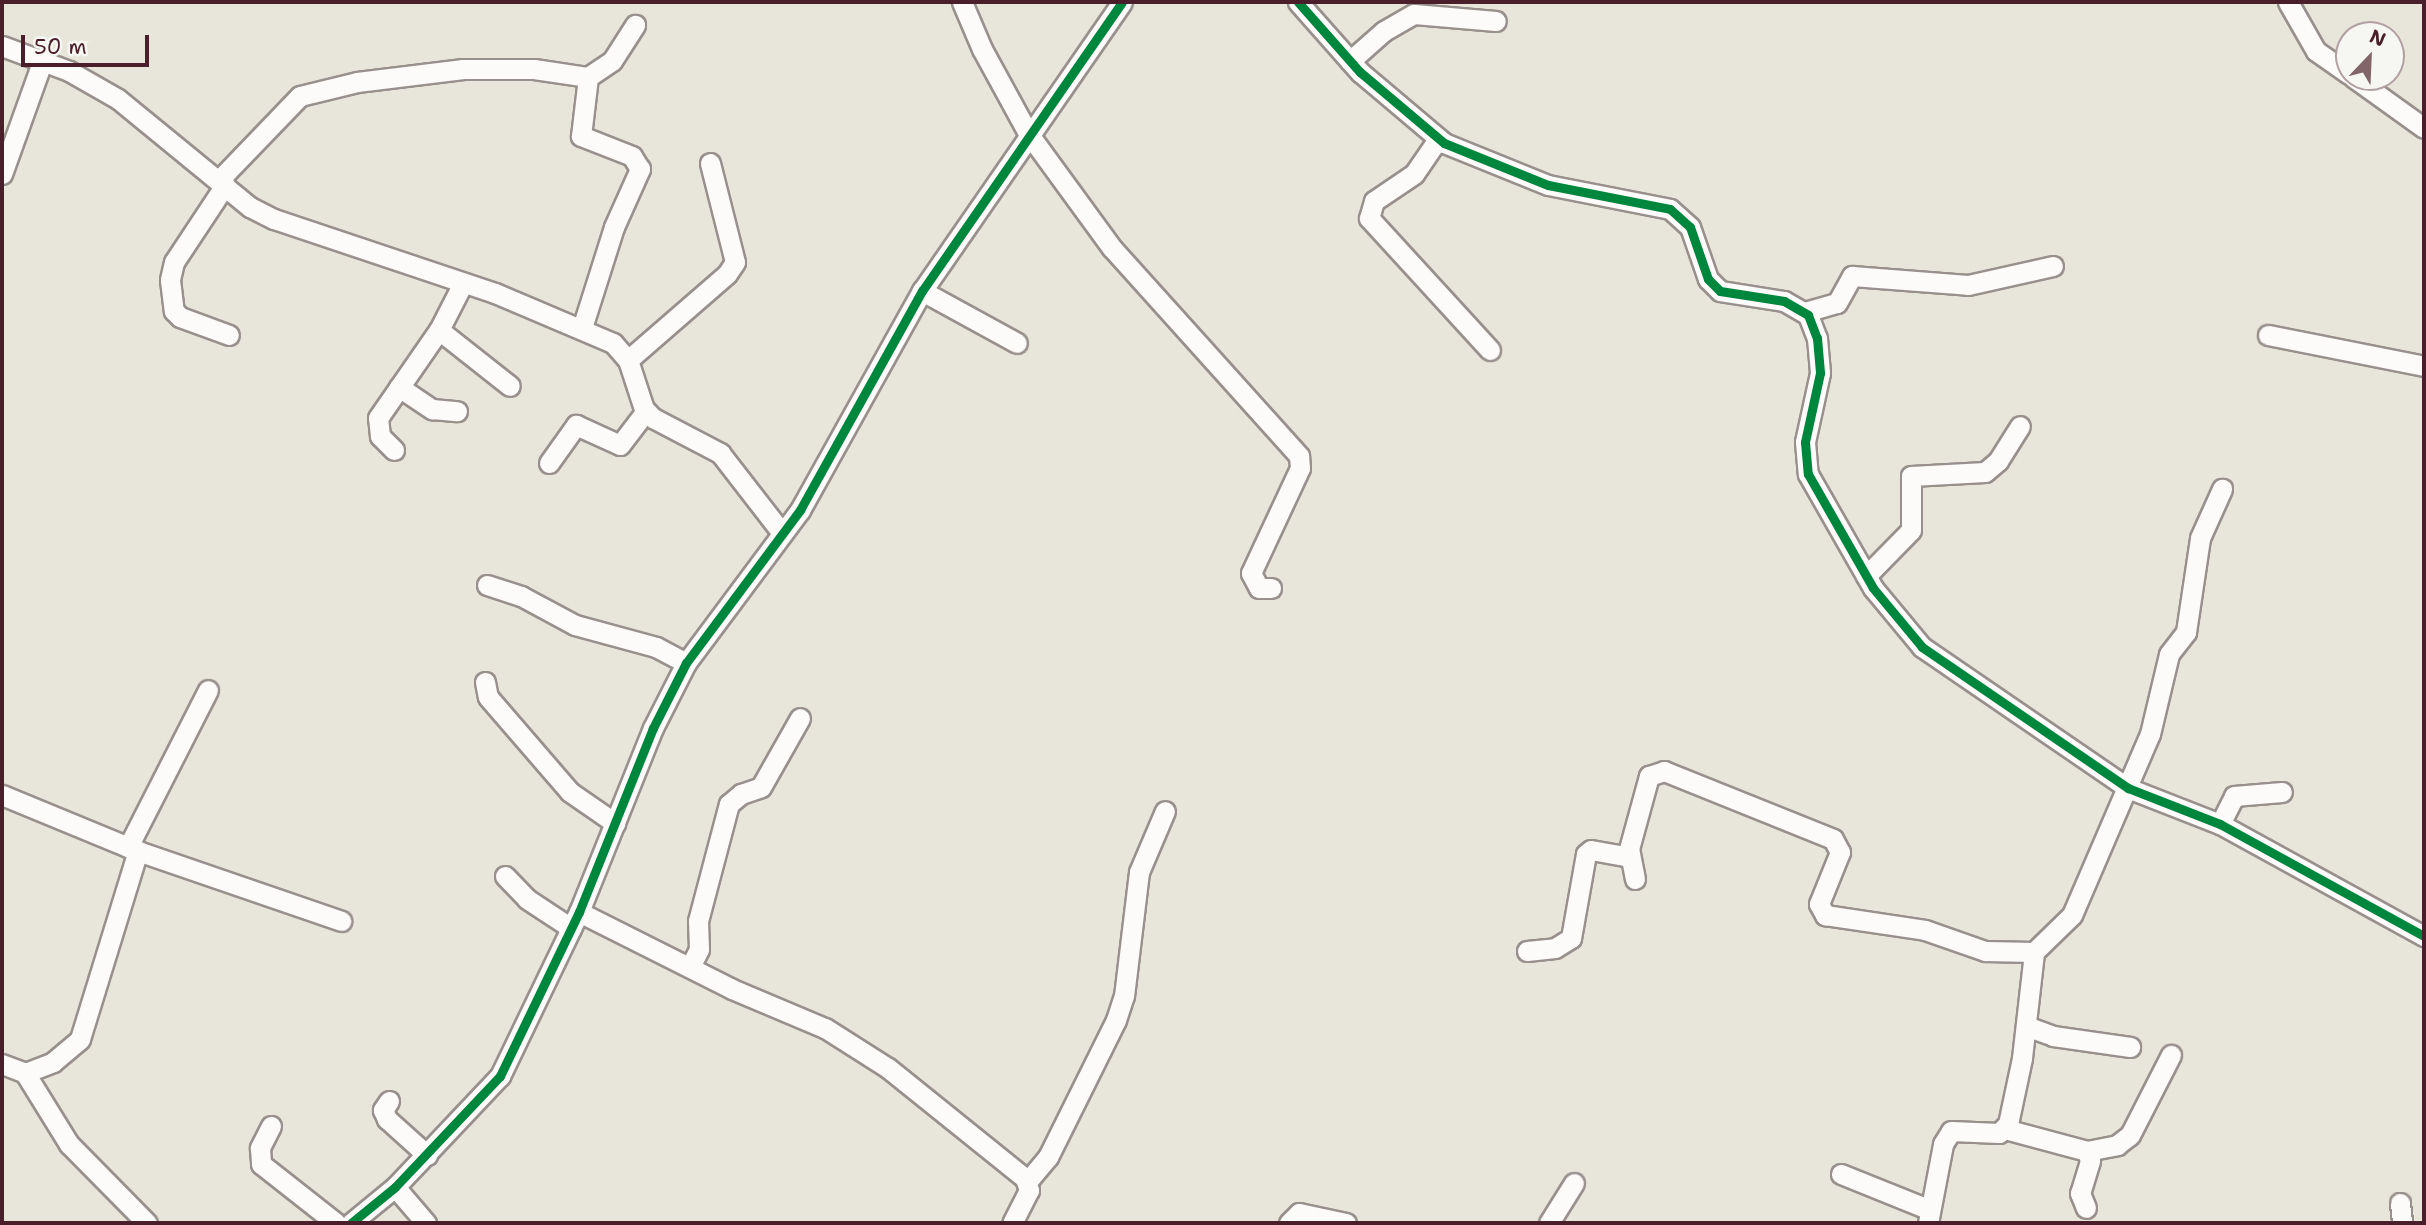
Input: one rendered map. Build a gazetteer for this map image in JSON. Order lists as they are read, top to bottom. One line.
{"scale_bar":"50 m","north":"top right"}
